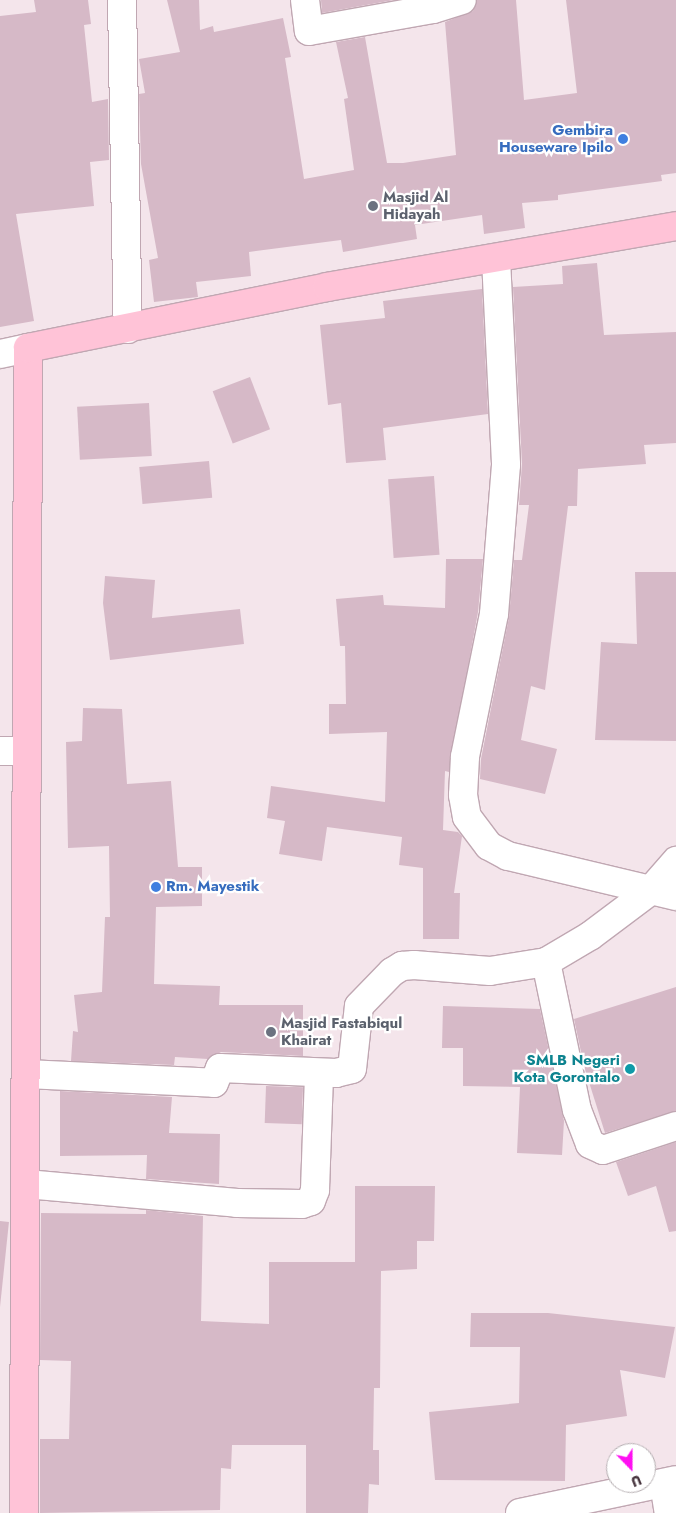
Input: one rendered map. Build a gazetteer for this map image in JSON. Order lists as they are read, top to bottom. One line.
{"places":["Gembira Houseware Ipilo","Masjid Al Hidayah","Rm. Mayestik","Masjid Fastabiqul Khairat","SMLB Negeri Kota Gorontalo"],"north":"bottom"}
